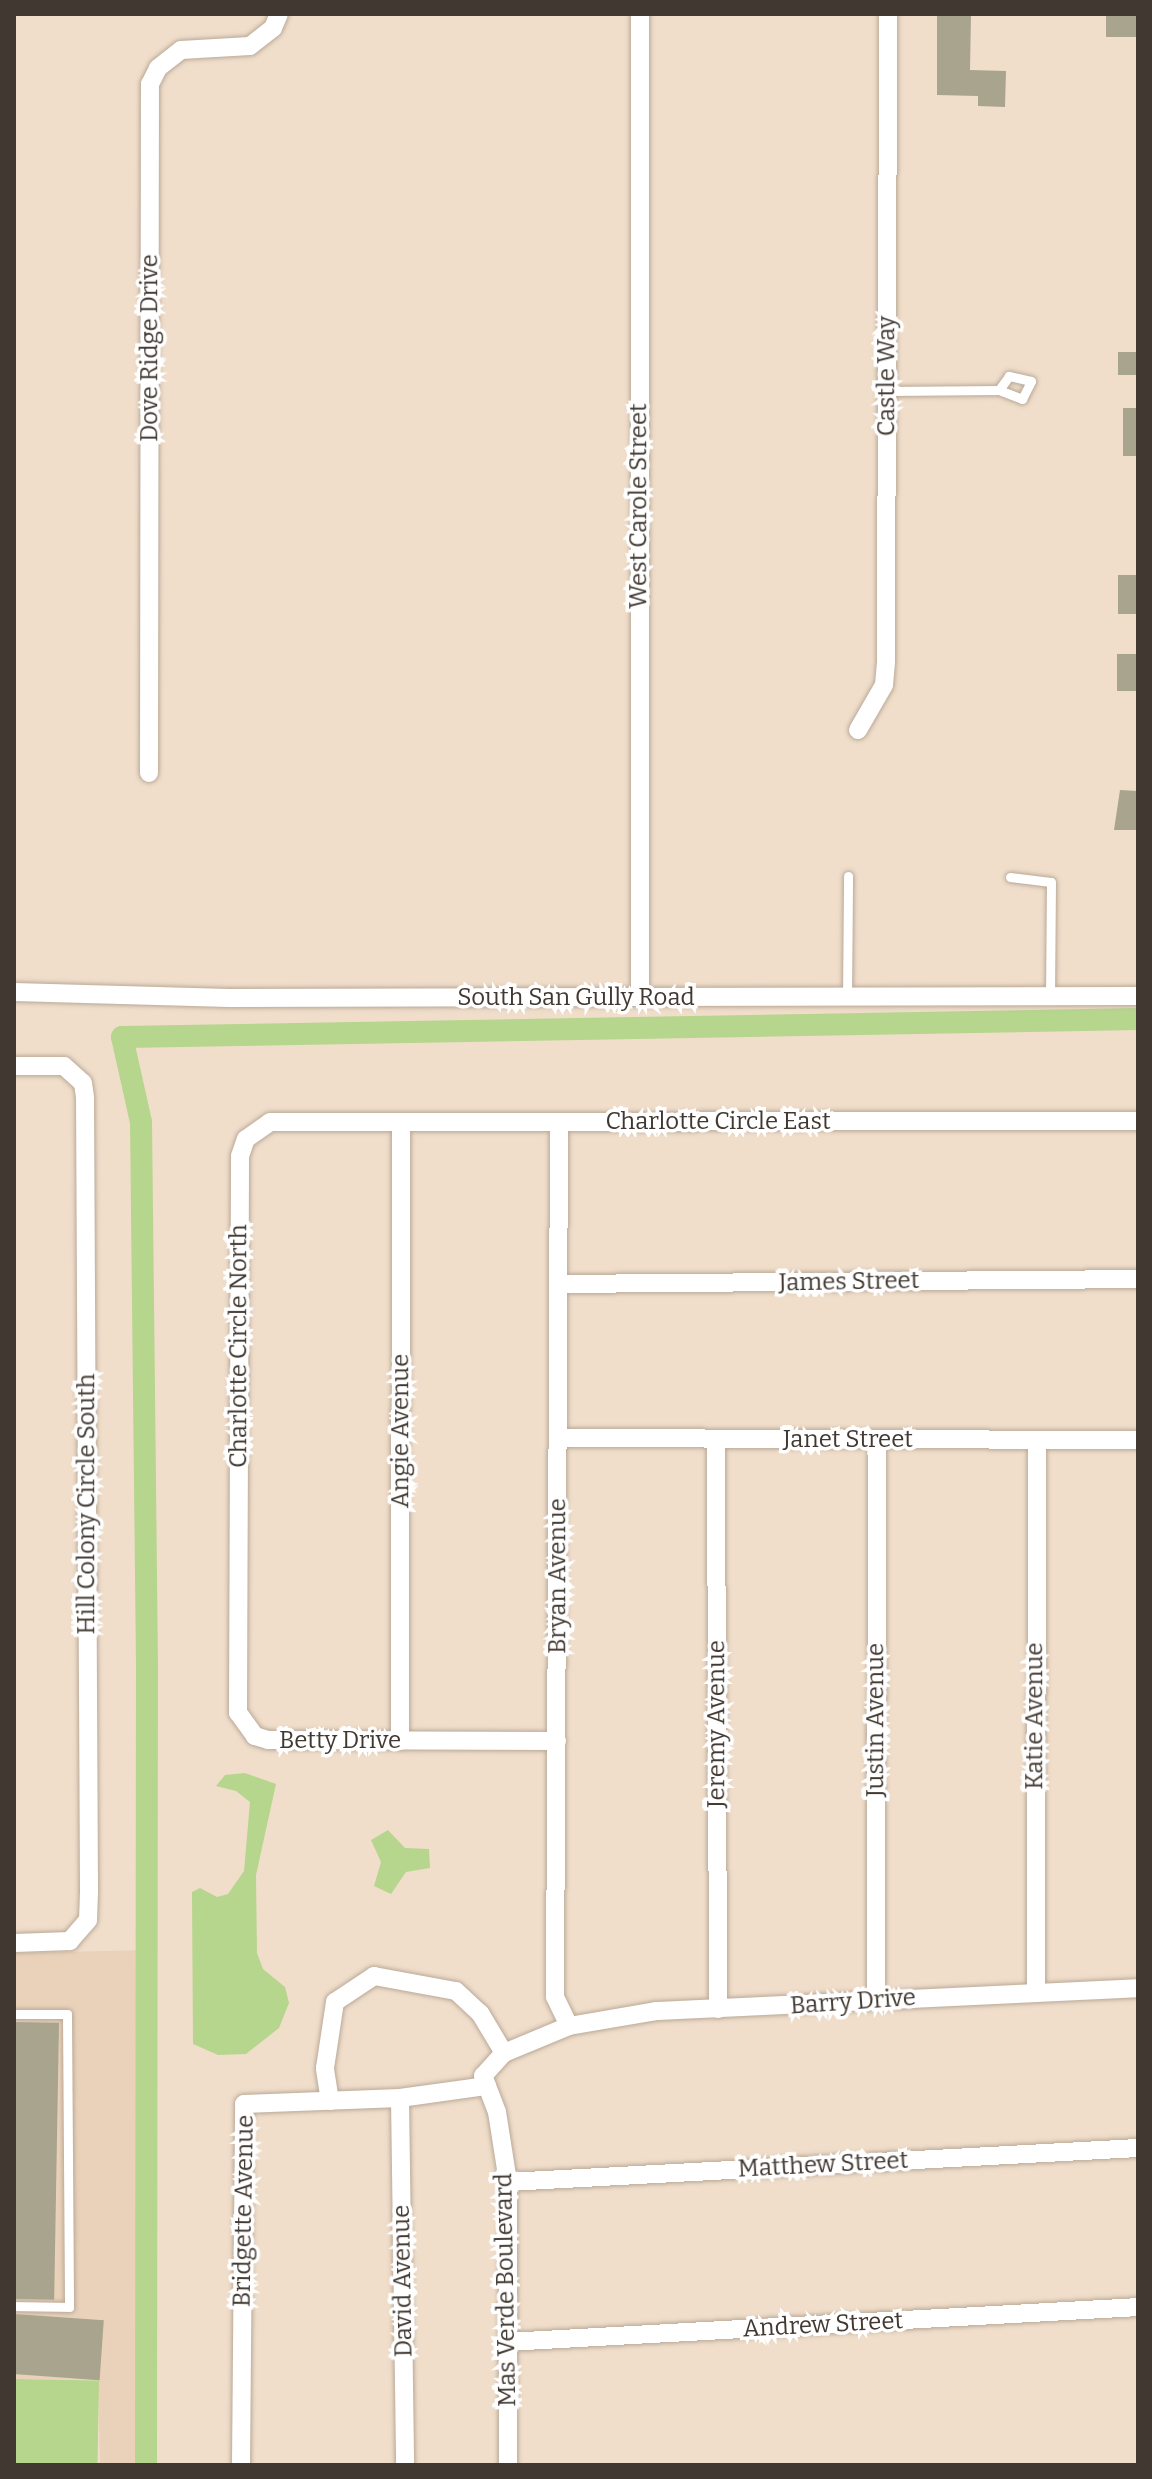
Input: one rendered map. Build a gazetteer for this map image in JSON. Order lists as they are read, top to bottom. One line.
{"streets":{"street":["Dove Ridge Drive","Castle Way","West Carole Street","South San Gully Road","Charlotte Circle East","James Street","Charlotte Circle North","Angie Avenue","Janet Street","Hill Colony Circle South","Bryan Avenue","Katie Avenue","Justin Avenue","Jeremy Avenue","Betty Drive","Barry Drive","Matthew Street","Bridgette Avenue","David Avenue","Mas Verde Boulevard","Andrew Street"]},"crossings":[["West Carole Street","South San Gully Road"],["Charlotte Circle East","Charlotte Circle North"],["Charlotte Circle East","Angie Avenue"],["Charlotte Circle East","Bryan Avenue"],["James Street","Bryan Avenue"],["Charlotte Circle North","Betty Drive"],["Angie Avenue","Betty Drive"],["Janet Street","Bryan Avenue"],["Janet Street","Katie Avenue"],["Janet Street","Justin Avenue"],["Janet Street","Jeremy Avenue"],["Bryan Avenue","Betty Drive"],["Bryan Avenue","Barry Drive"],["Katie Avenue","Barry Drive"],["Justin Avenue","Barry Drive"],["Jeremy Avenue","Barry Drive"],["Matthew Street","Mas Verde Boulevard"],["Bridgette Avenue","David Avenue"],["Bridgette Avenue","Mas Verde Boulevard"],["Mas Verde Boulevard","Andrew Street"]]}
